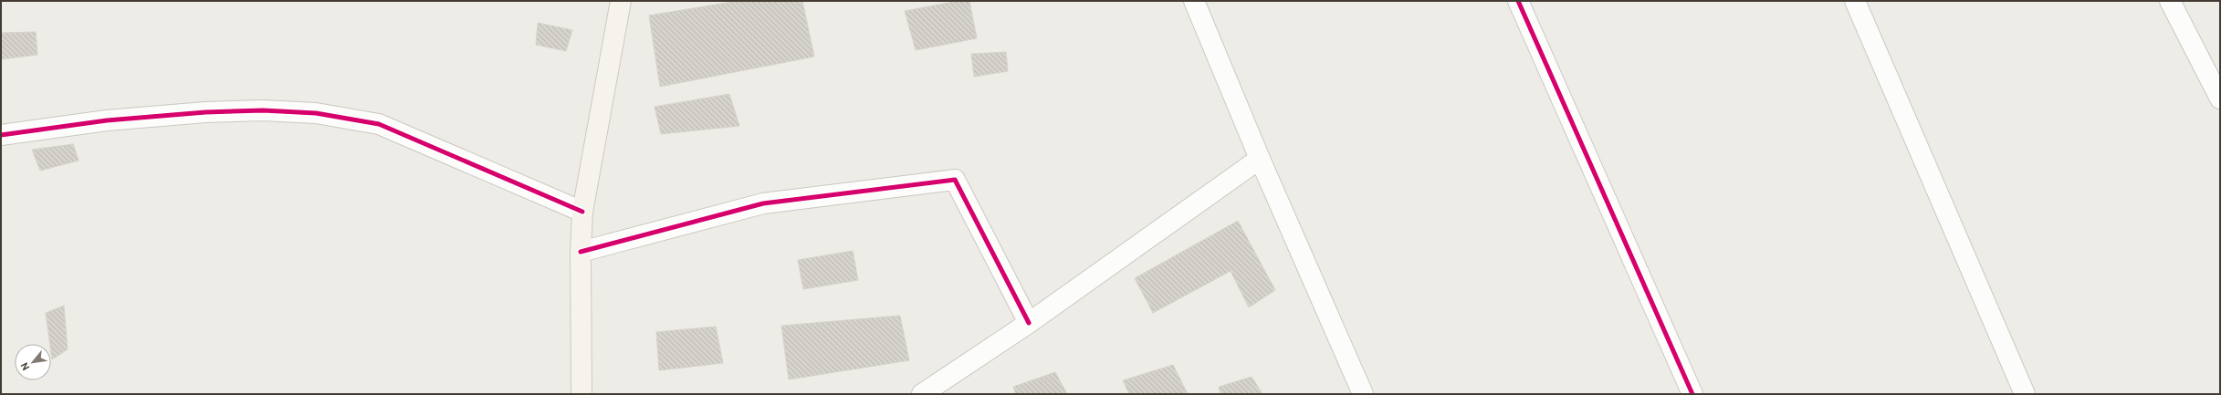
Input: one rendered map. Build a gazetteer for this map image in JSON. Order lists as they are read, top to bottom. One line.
{"north":"bottom left"}
